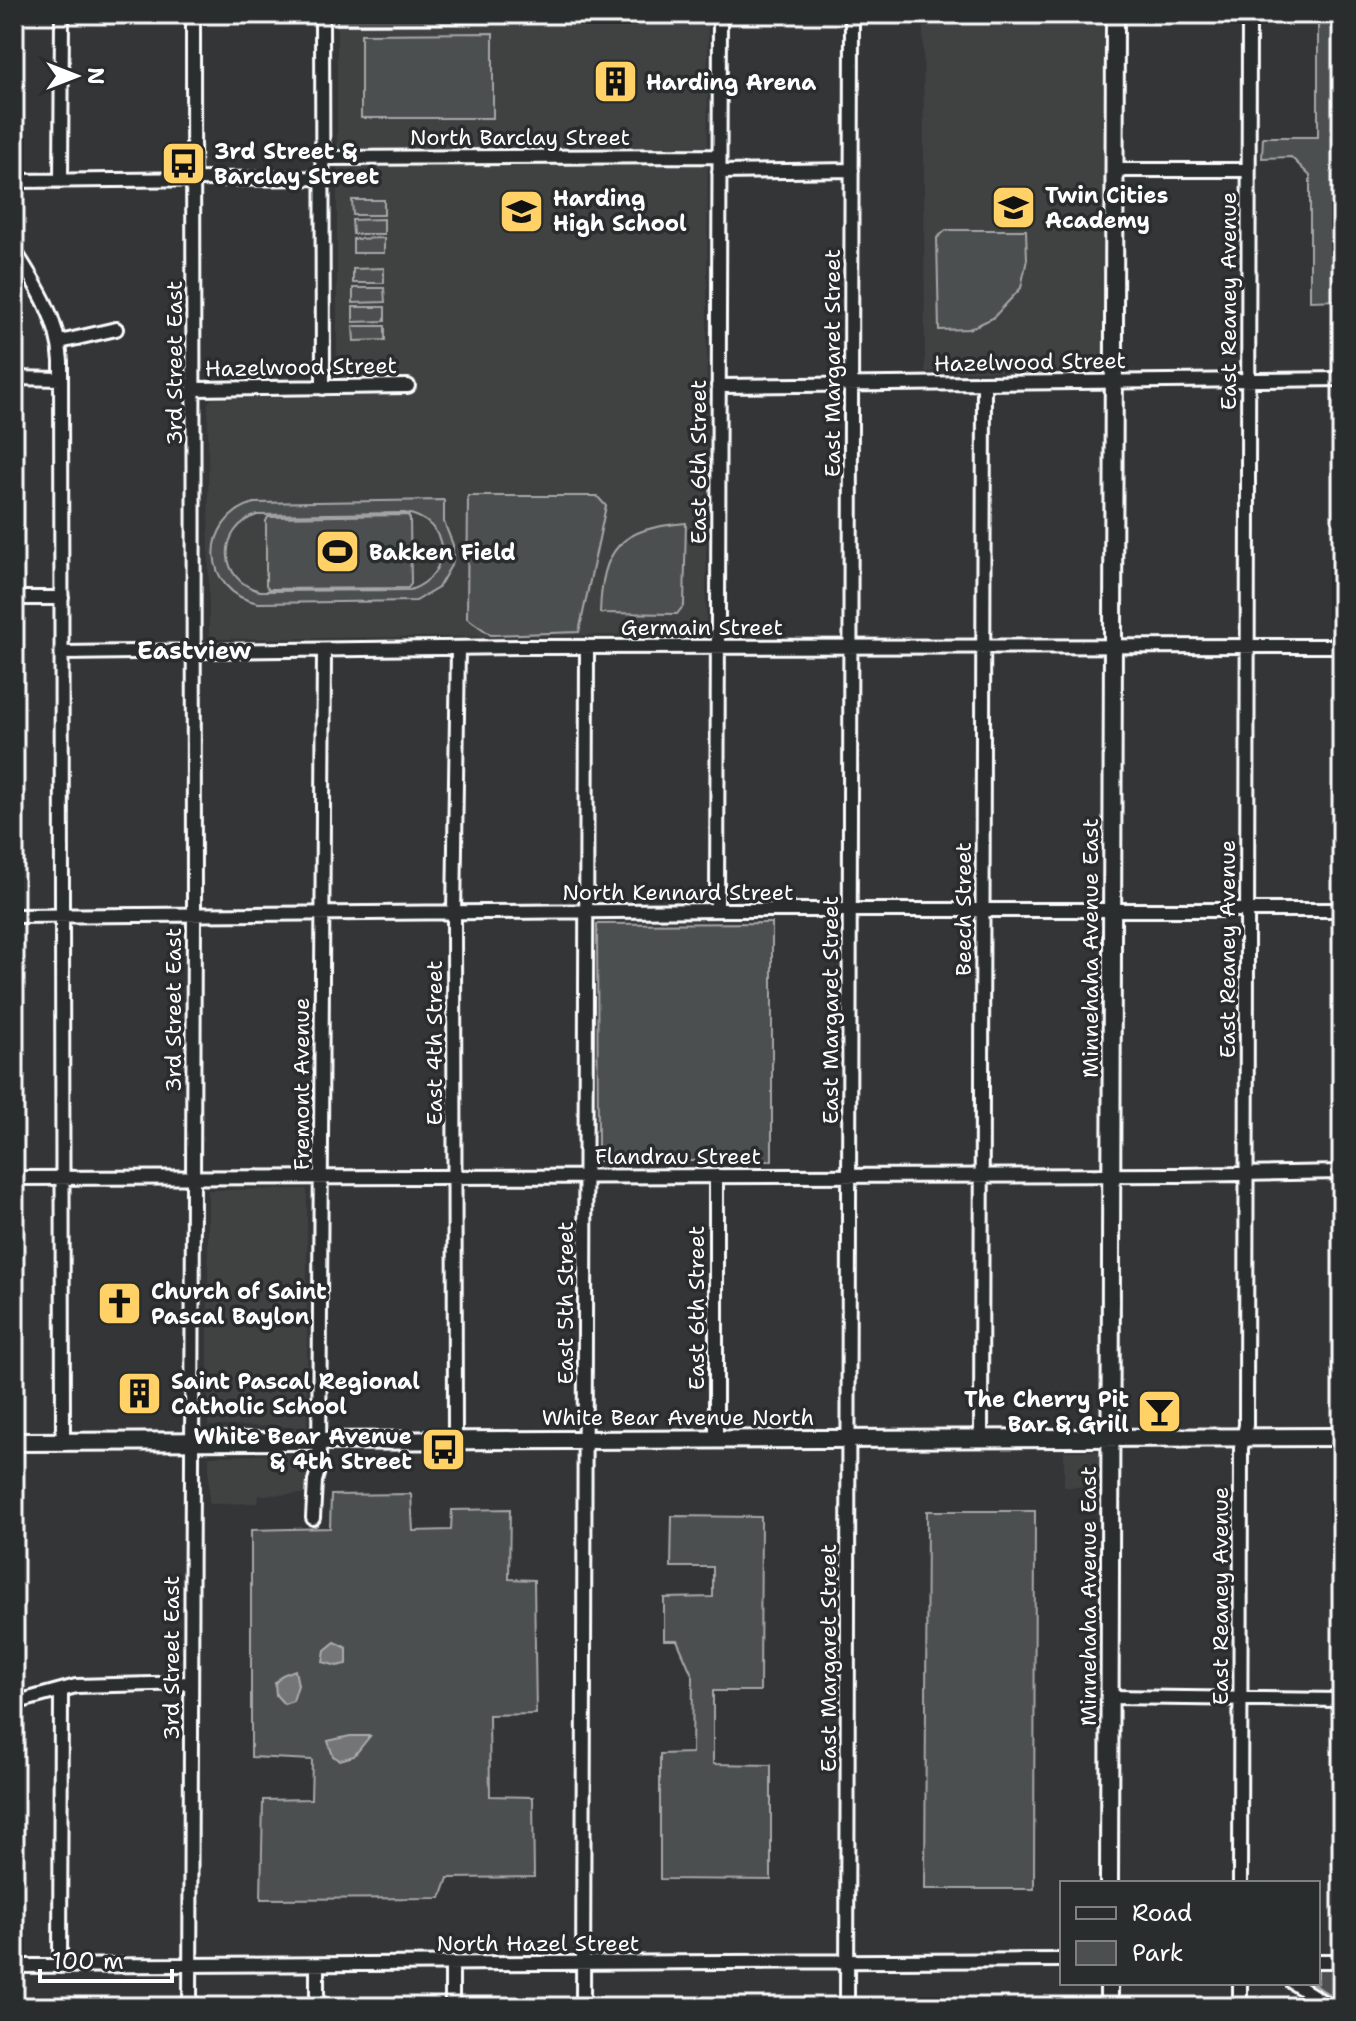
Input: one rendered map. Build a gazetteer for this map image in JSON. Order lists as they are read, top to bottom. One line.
{"streets":{"main road":["Minnehaha Avenue East","White Bear Avenue North"],"street":["North Barclay Street","East Reaney Avenue","Hazelwood Street","3rd Street East","East Margaret Street","East 6th Street","Germain Street","North Kennard Street","Beech Street","East 4th Street","Fremont Avenue","Flandrau Street","East 5th Street","North Hazel Street"]},"crossings":[["North Barclay Street","East 6th Street"],["East Reaney Avenue","Hazelwood Street"],["East Reaney Avenue","Germain Street"],["East Reaney Avenue","North Kennard Street"],["East Reaney Avenue","Flandrau Street"],["East Reaney Avenue","White Bear Avenue North"],["Hazelwood Street","3rd Street East"],["Hazelwood Street","East Margaret Street"],["Hazelwood Street","East 6th Street"],["Hazelwood Street","Beech Street"],["Hazelwood Street","Minnehaha Avenue East"],["3rd Street East","Germain Street"],["3rd Street East","North Kennard Street"],["3rd Street East","Flandrau Street"],["3rd Street East","White Bear Avenue North"],["3rd Street East","North Hazel Street"],["East Margaret Street","Germain Street"],["East Margaret Street","North Kennard Street"],["East Margaret Street","Flandrau Street"],["East Margaret Street","White Bear Avenue North"],["East Margaret Street","North Hazel Street"],["East 6th Street","Germain Street"],["East 6th Street","North Kennard Street"],["East 6th Street","Flandrau Street"],["East 6th Street","White Bear Avenue North"],["Germain Street","Beech Street"],["Germain Street","Minnehaha Avenue East"],["Germain Street","East 4th Street"],["Germain Street","Fremont Avenue"],["Germain Street","East 5th Street"],["North Kennard Street","Beech Street"],["North Kennard Street","Minnehaha Avenue East"],["North Kennard Street","East 4th Street"],["North Kennard Street","Fremont Avenue"],["North Kennard Street","East 5th Street"],["Beech Street","Flandrau Street"],["Beech Street","White Bear Avenue North"],["Minnehaha Avenue East","Flandrau Street"],["Minnehaha Avenue East","White Bear Avenue North"],["East 4th Street","Flandrau Street"],["East 4th Street","White Bear Avenue North"],["Fremont Avenue","Flandrau Street"],["Fremont Avenue","White Bear Avenue North"],["Flandrau Street","East 5th Street"],["East 5th Street","White Bear Avenue North"],["East 5th Street","North Hazel Street"]],"districts":["Eastview"],"places":{"building":["Harding Arena","Saint Pascal Regional Catholic School"],"bus stop":["3rd Street & Barclay Street","White Bear Avenue & 4th Street"],"school or university":["Twin Cities Academy","Harding High School"],"sports":["Bakken Field"],"church":["Church of Saint Pascal Baylon"],"bar":["The Cherry Pit Bar & Grill"]},"legend":["Road","Park"],"scale_bar":"100 m","north":"right"}
